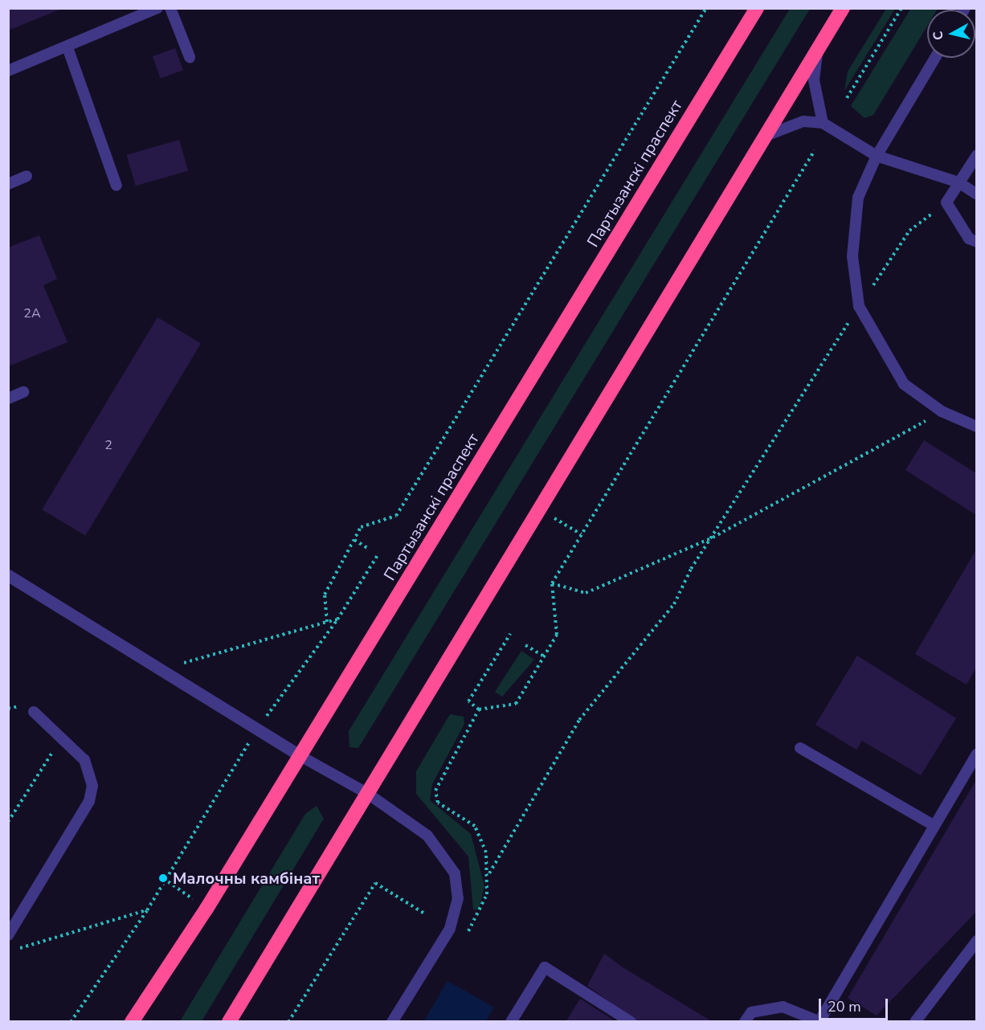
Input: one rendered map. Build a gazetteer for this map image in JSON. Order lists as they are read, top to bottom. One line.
{"streets":{"highway":["Партызанскі праспект"]},"places":["Малочны камбінат"],"house_numbers":["2А","2"],"scale_bar":"20 m","north":"left"}
